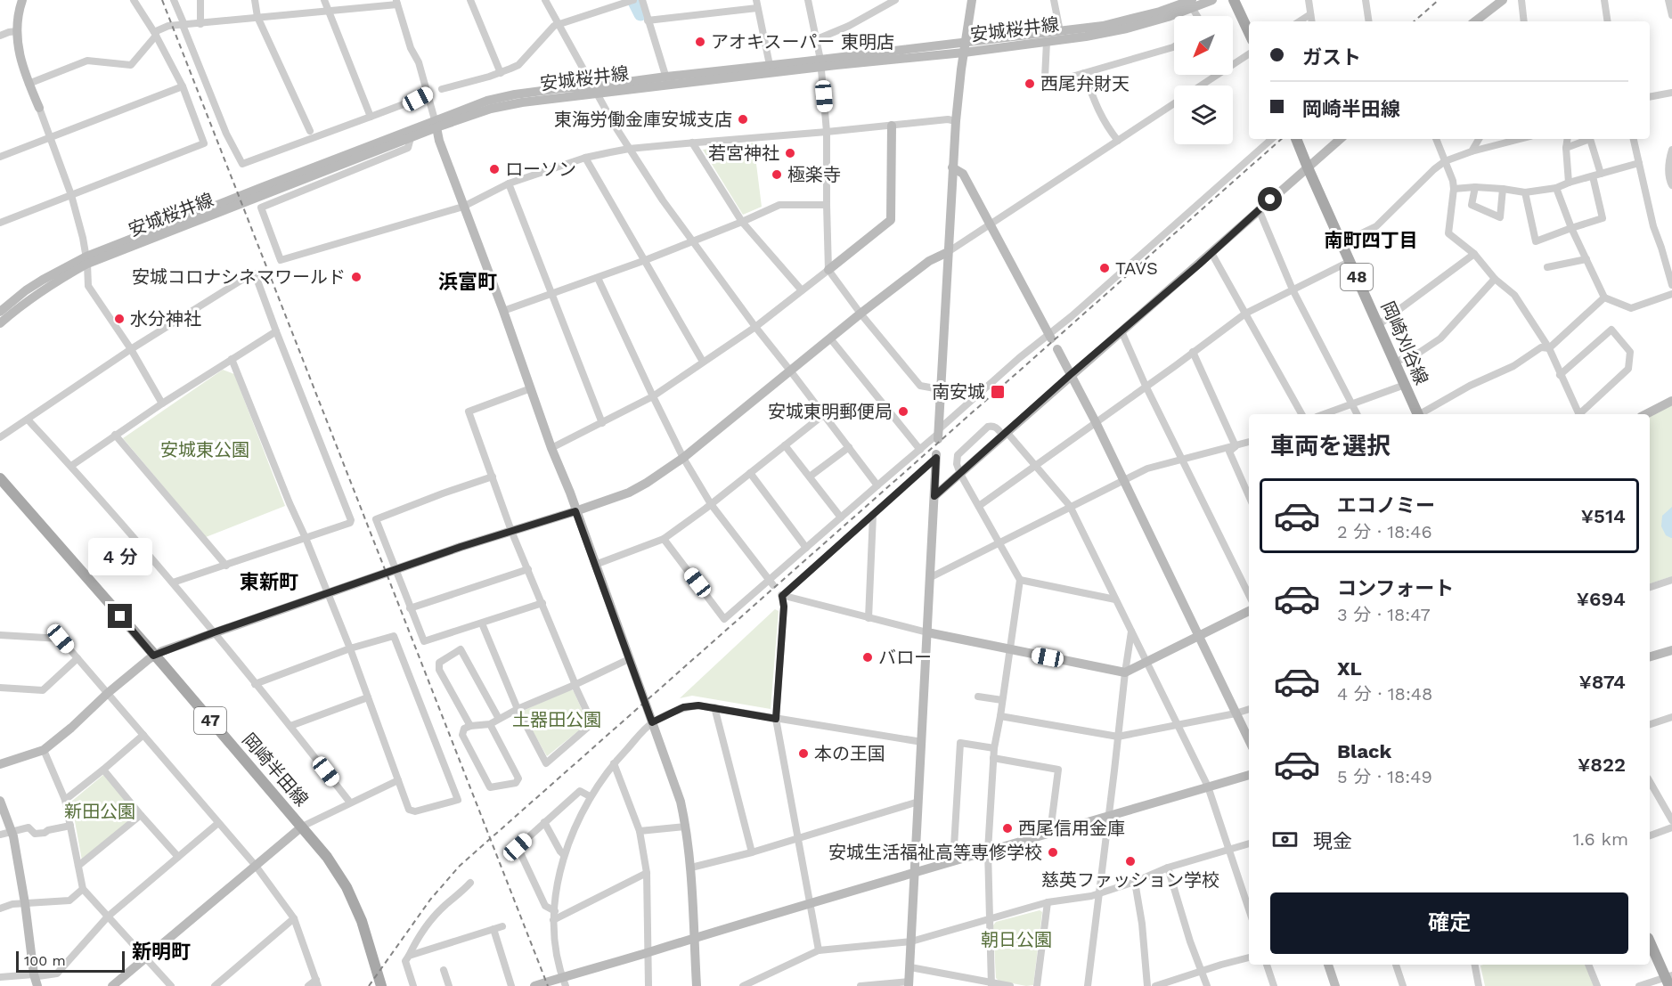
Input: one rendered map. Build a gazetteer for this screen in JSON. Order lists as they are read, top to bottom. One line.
{"streets":{"main road":["48","岡崎刈谷線","47","岡崎半田線"],"street":["安城桜井線"]},"districts":["南町四丁目","浜富町","東新町","新明町"],"parks":["安城東公園","土器田公園","新田公園","朝日公園"],"places":{"other":["アオキスーパー 東明店","西尾弁財天","東海労働金庫安城支店","若宮神社","ローソン","極楽寺","TAVS","安城コロナシネマワールド","水分神社","安城東明郵便局","バロー","本の王国","西尾信用金庫","安城生活福祉高等専修学校","慈英ファッション学校"],"transit":["南安城"]},"scale_bar":"100 m","north":"bottom left","page":{"banner":["ガスト","岡崎半田線"],"heading":"車両を選択","list":[{"name":"エコノミー","note":"2 分 · 18:46","value":"¥514"},{"name":"コンフォート","note":"3 分 · 18:47","value":"¥694"},{"name":"XL","note":"4 分 · 18:48","value":"¥874"},{"name":"Black","note":"5 分 · 18:49","value":"¥822"}],"bubble":"4 分","pay":["現金","1.6 km"],"buttons":"確定","scale":"100 m"}}
